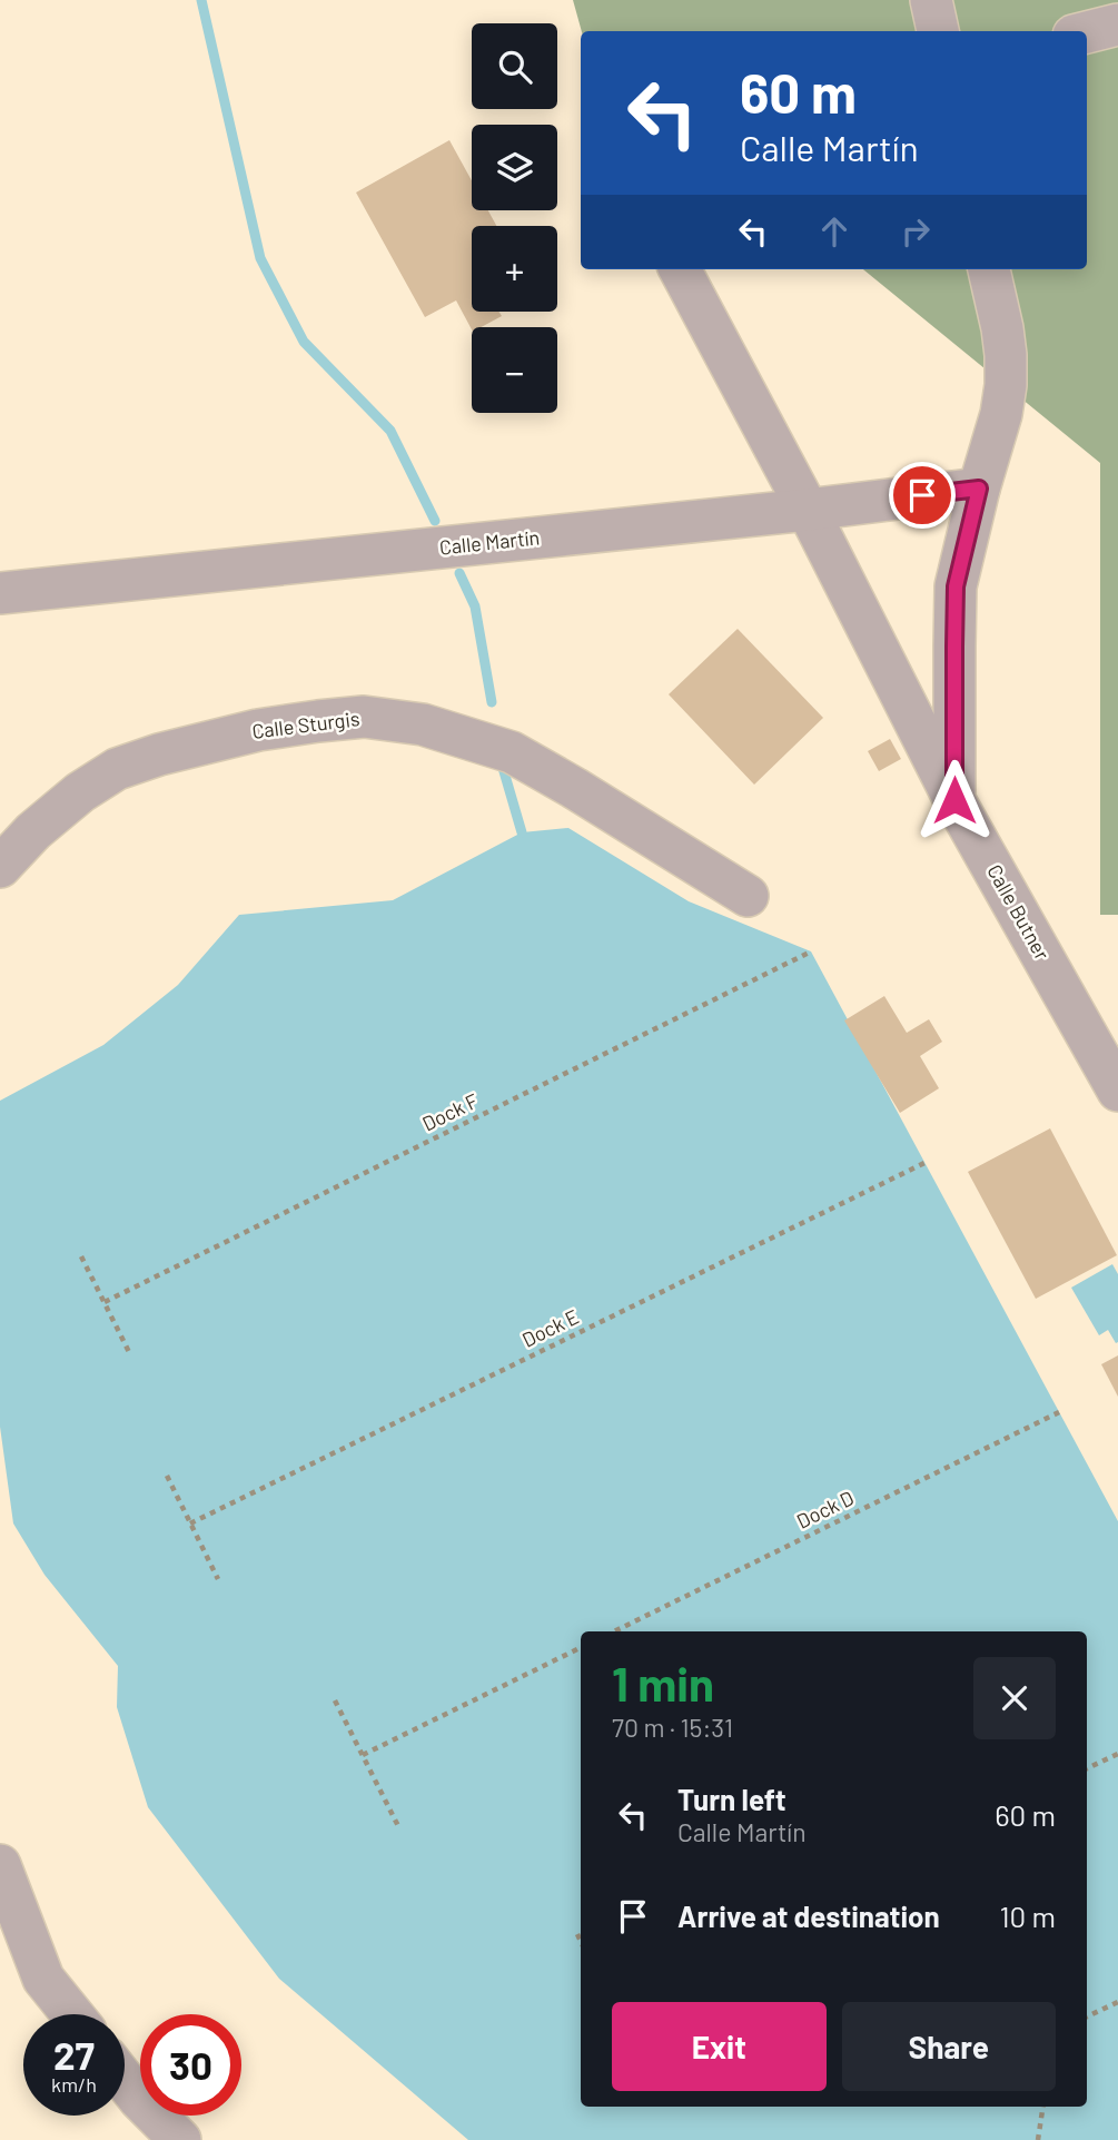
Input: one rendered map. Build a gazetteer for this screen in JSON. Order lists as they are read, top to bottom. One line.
{"streets":{"street":["Calle Martín","Calle Sturgis","Calle Butner"],"path":["Dock F","Dock E","Dock D"]},"crossings":[["Calle Martín","Calle Butner"]],"page":{"map_buttons":["+","−"],"turn":["60 m","Calle Martín"],"heading":["1 min","70 m · 15:31"],"list":[{"name":"Turn left","note":"Calle Martín","value":"60 m"},{"name":"Arrive at destination","value":"10 m"}],"buttons":["Exit","Share"],"speed":"27 km/h","limit":"30"}}
